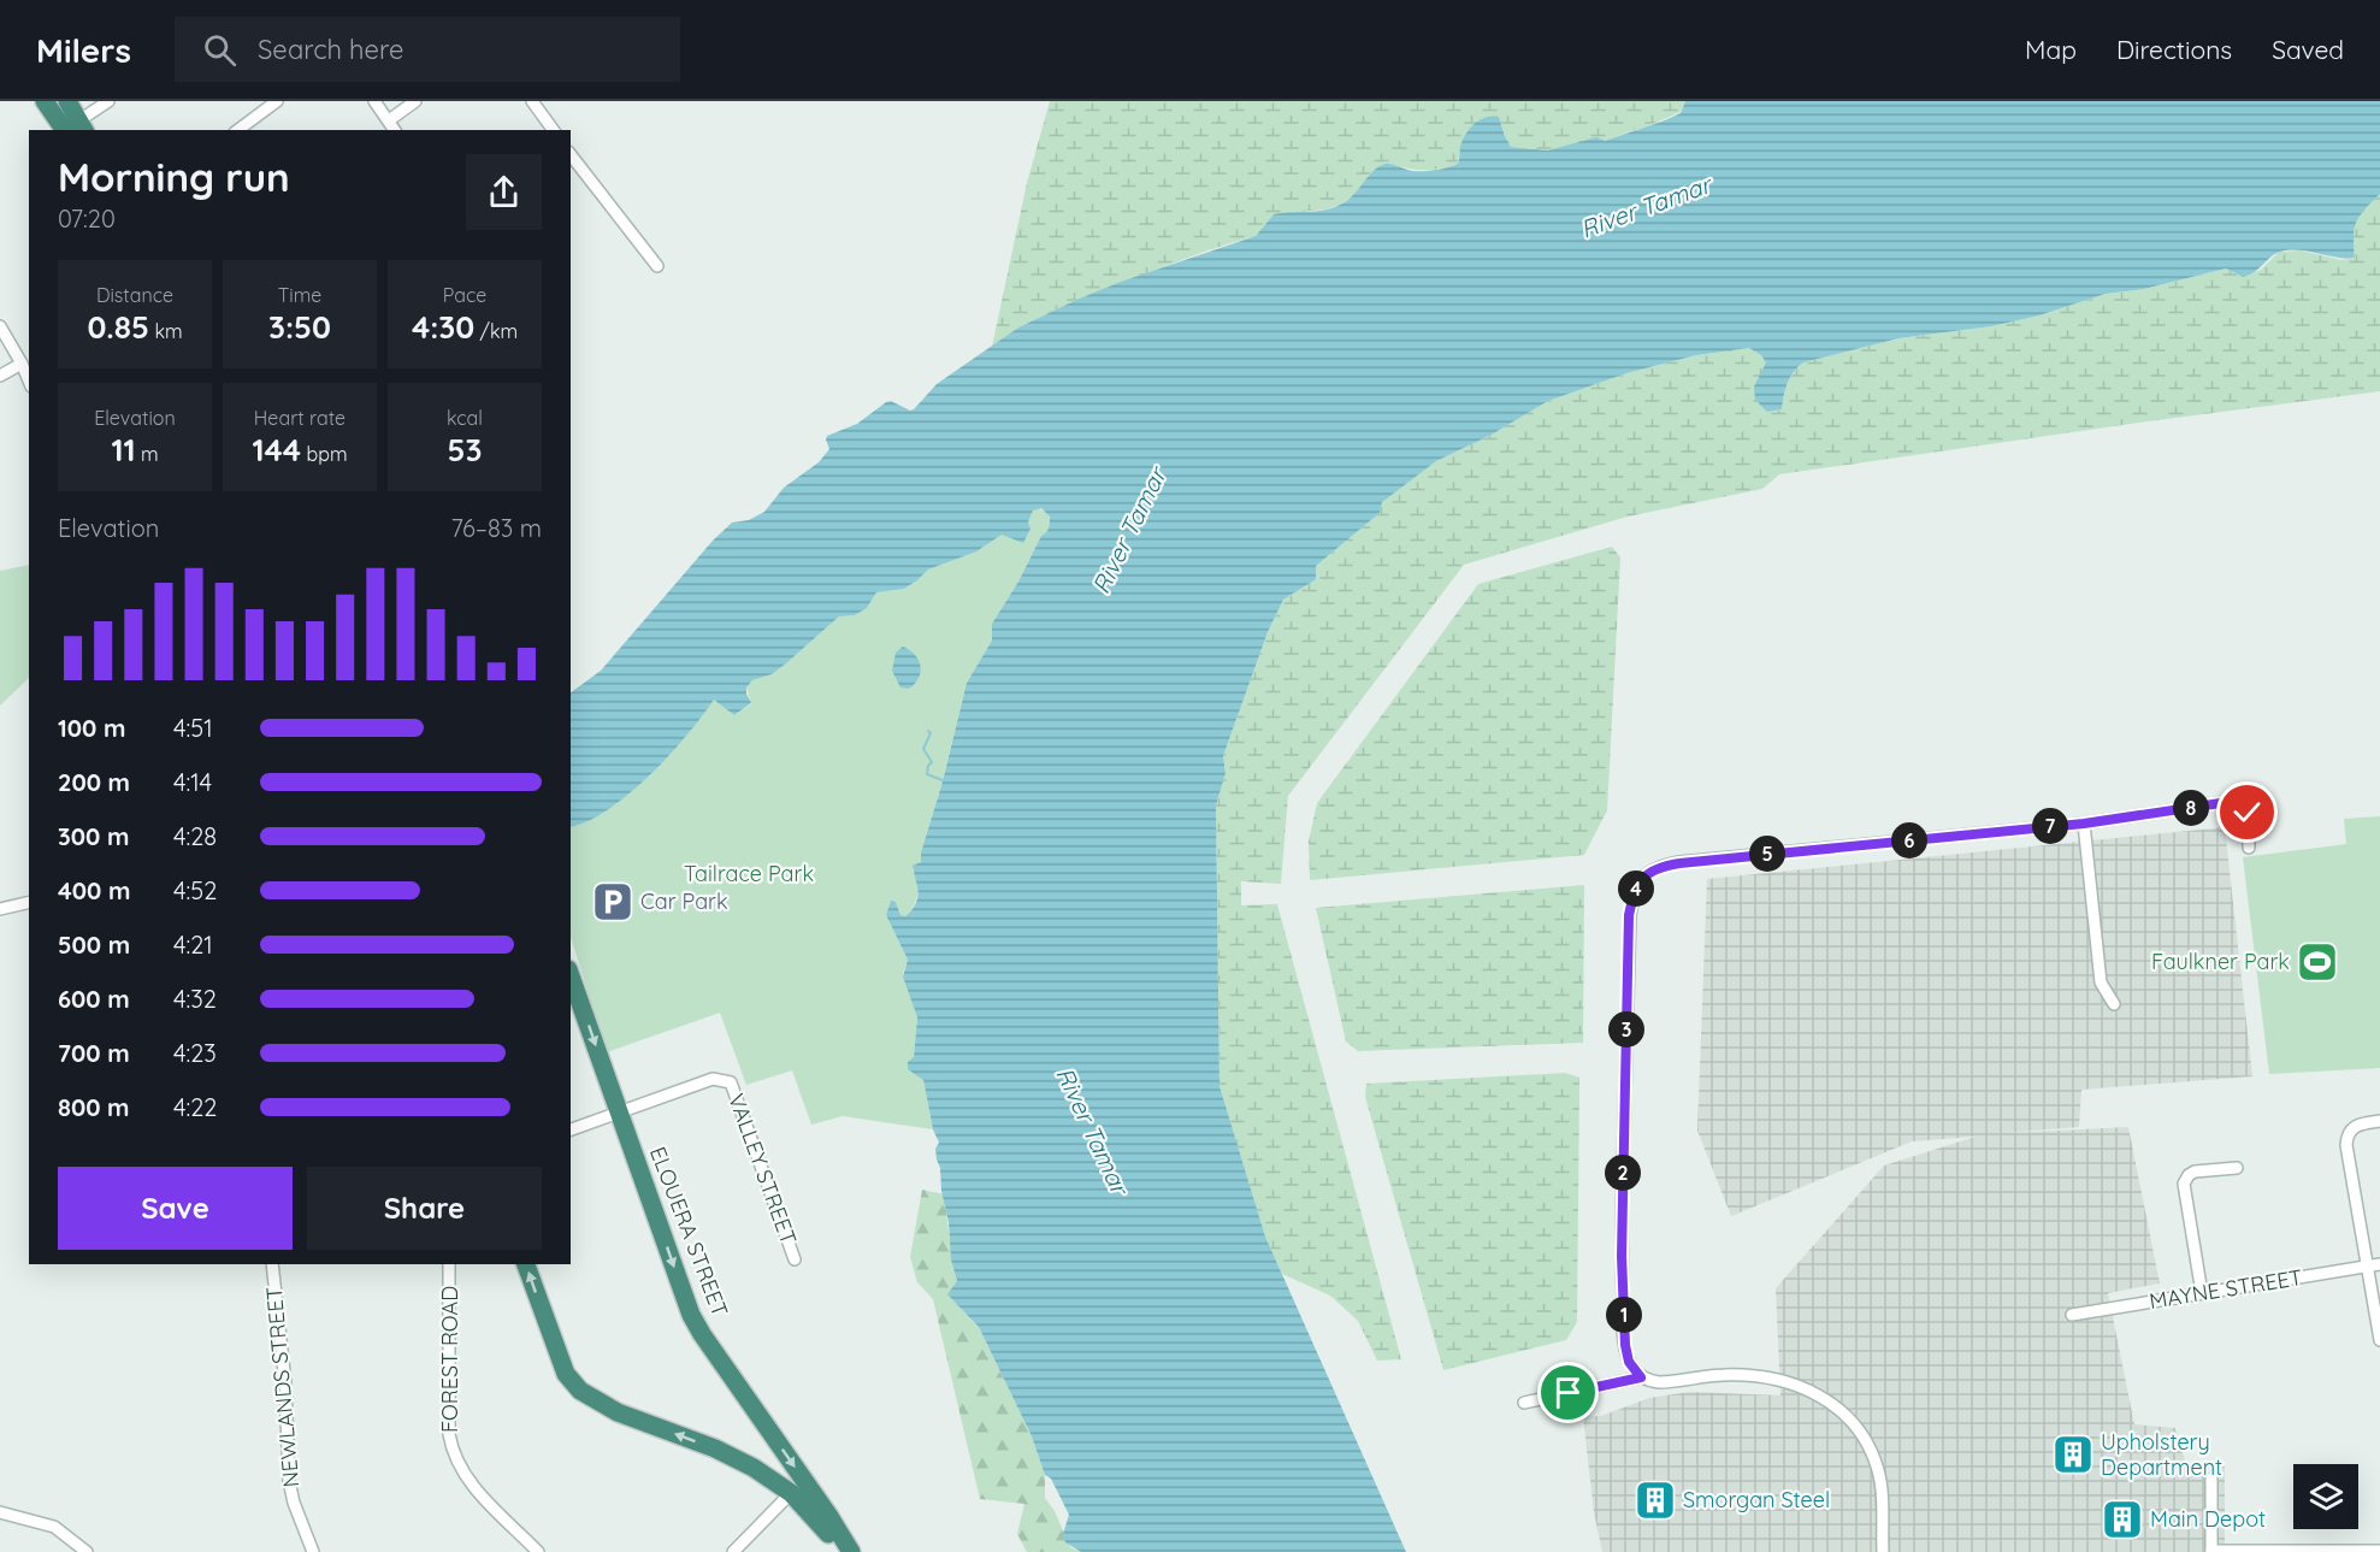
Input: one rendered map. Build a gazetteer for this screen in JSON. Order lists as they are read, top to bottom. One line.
{"streets":{"highway":["ELOUERA STREET"],"street":["VALLEY STREET","MAYNE STREET","FOREST ROAD","NEWLANDS STREET"]},"crossings":[["VALLEY STREET","ELOUERA STREET"]],"one_way":["ELOUERA STREET"],"water":["River Tamar"],"parks":["Tailrace Park"],"places":{"parking":["Car Park"],"sports":["Faulkner Park"],"building":["Upholstery Department","Smorgan Steel","Main Depot"]},"page":{"header":"Milers","search":"Search here","nav":["Map","Directions","Saved"],"heading":["Morning run","07:20"],"stats":[["Distance","0.85 km"],["Time","3:50"],["Pace","4:30 /km"],["Elevation","11 m"],["Heart rate","144 bpm"],["kcal","53"]],"chart":["Elevation","76–83 m"],"list":[{"name":"100 m","note":"4:51"},{"name":"200 m","note":"4:14"},{"name":"300 m","note":"4:28"},{"name":"400 m","note":"4:52"},{"name":"500 m","note":"4:21"},{"name":"600 m","note":"4:32"},{"name":"700 m","note":"4:23"},{"name":"800 m","note":"4:22"}],"pins":["8","7","6","5","4","3","2","1"],"buttons":["Save","Share"]}}
